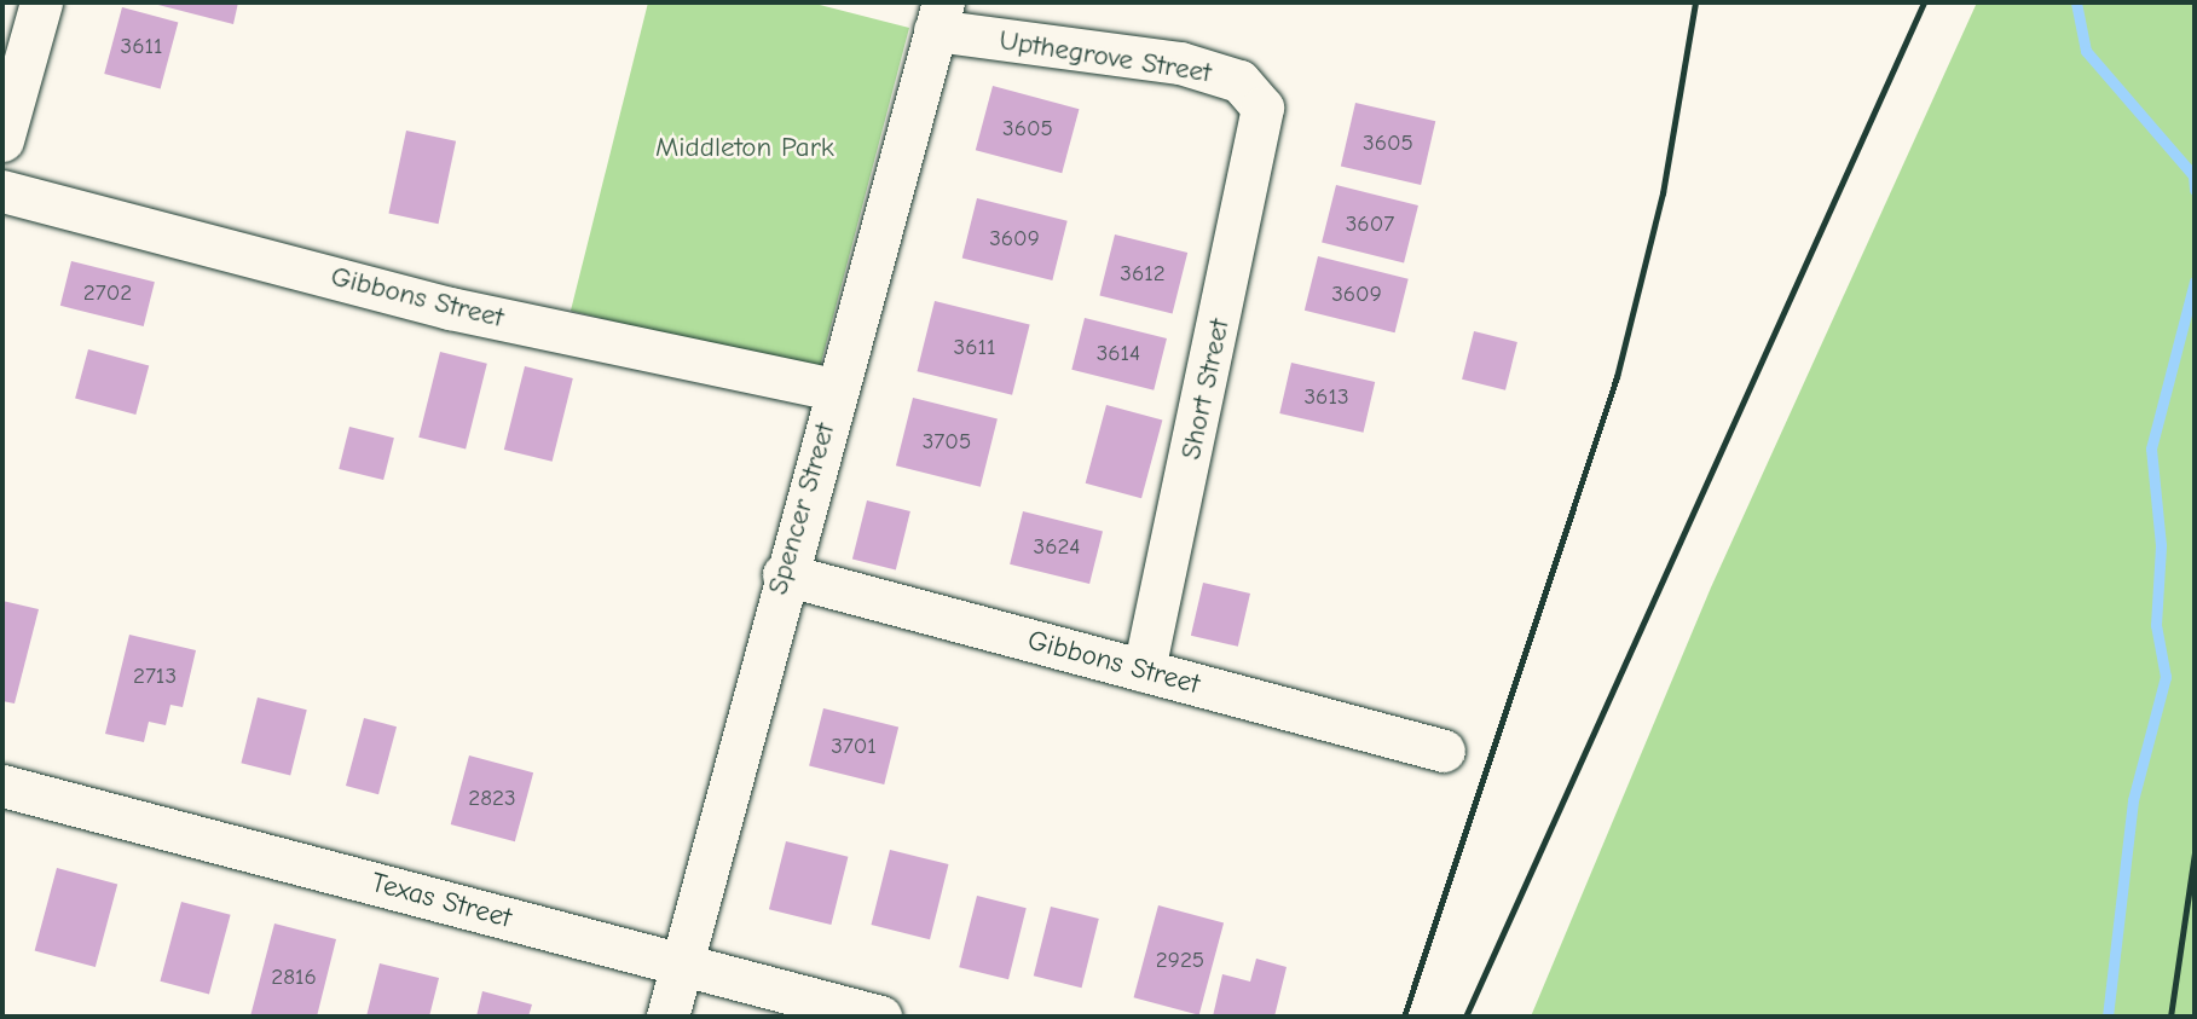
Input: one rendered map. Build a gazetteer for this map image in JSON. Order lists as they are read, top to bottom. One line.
{"streets":{"street":["Upthegrove Street","Gibbons Street","Short Street","Spencer Street","Texas Street"]},"crossings":[["Upthegrove Street","Short Street"],["Upthegrove Street","Spencer Street"],["Gibbons Street","Short Street"],["Gibbons Street","Spencer Street"],["Spencer Street","Texas Street"]],"parks":["Middleton Park"],"house_numbers":["3611","3605","3605","3607","3609","3612","2702","3609","3611","3614","3613","3705","3624","2713","3701","2823","2925","2816"]}
